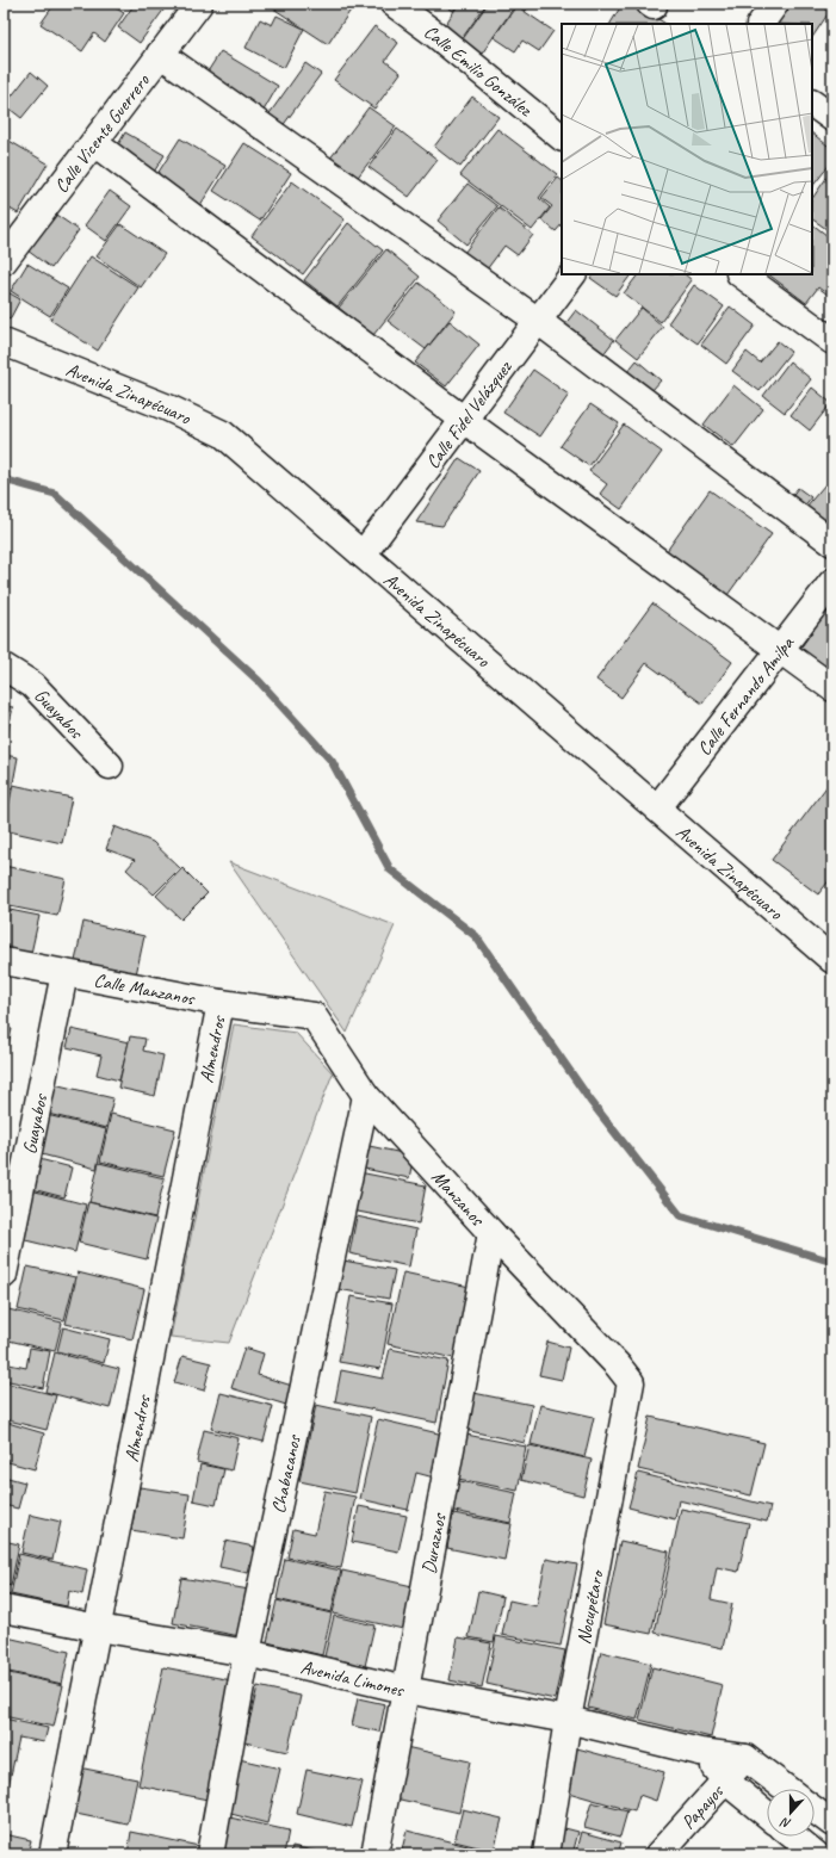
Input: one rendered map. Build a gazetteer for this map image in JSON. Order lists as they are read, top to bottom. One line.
{"streets":{"street":["Calle Emilio González","Calle Vicente Guerrero","Avenida Zinapécuaro","Calle Fidel Velázquez","Calle Fernando Amilpa","Guayabos","Calle Manzanos","Almendros","Manzanos","Chabacanos","Duraznos","Nocupétaro","Avenida Limones","Papayos"]},"crossings":[["Avenida Zinapécuaro","Calle Fidel Velázquez"],["Avenida Zinapécuaro","Calle Fernando Amilpa"],["Guayabos","Calle Manzanos"],["Calle Manzanos","Almendros"],["Calle Manzanos","Manzanos"],["Almendros","Avenida Limones"],["Manzanos","Chabacanos"],["Manzanos","Duraznos"],["Manzanos","Nocupétaro"],["Chabacanos","Avenida Limones"],["Duraznos","Avenida Limones"],["Nocupétaro","Avenida Limones"],["Avenida Limones","Papayos"]],"north":"bottom"}
